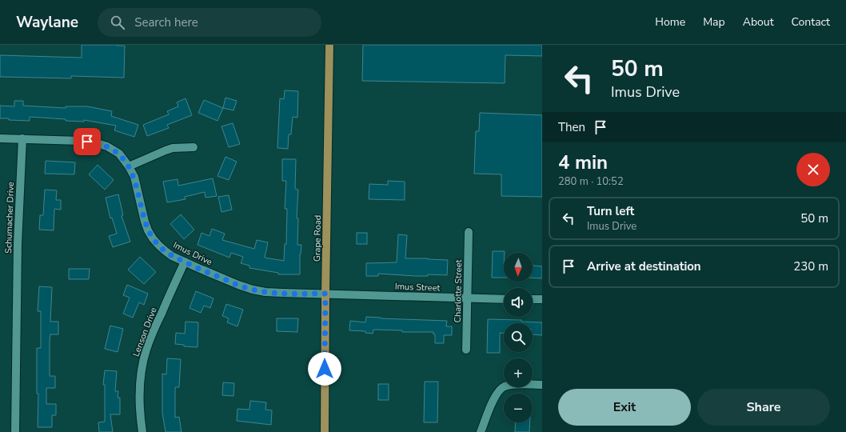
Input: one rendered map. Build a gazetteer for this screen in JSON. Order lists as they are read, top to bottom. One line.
{"streets":{"main road":["Grape Road"],"street":["Schumacher Drive","Imus Drive","Imus Street","Charlotte Street","Lenson Drive"]},"crossings":[["Schumacher Drive","Imus Drive"],["Grape Road","Imus Drive"],["Grape Road","Imus Street"],["Imus Drive","Imus Street"],["Imus Drive","Lenson Drive"],["Imus Street","Charlotte Street"]],"north":"bottom","page":{"header":"Waylane","search":"Search here","nav":["Home","Map","About","Contact"],"turn":["50 m","Imus Drive"],"then":"Then","heading":["4 min","280 m · 10:52"],"list":[{"name":"Turn left","note":"Imus Drive","value":"50 m"},{"name":"Arrive at destination","value":"230 m"}],"map_buttons":["+","−"],"buttons":["Exit","Share"]}}
